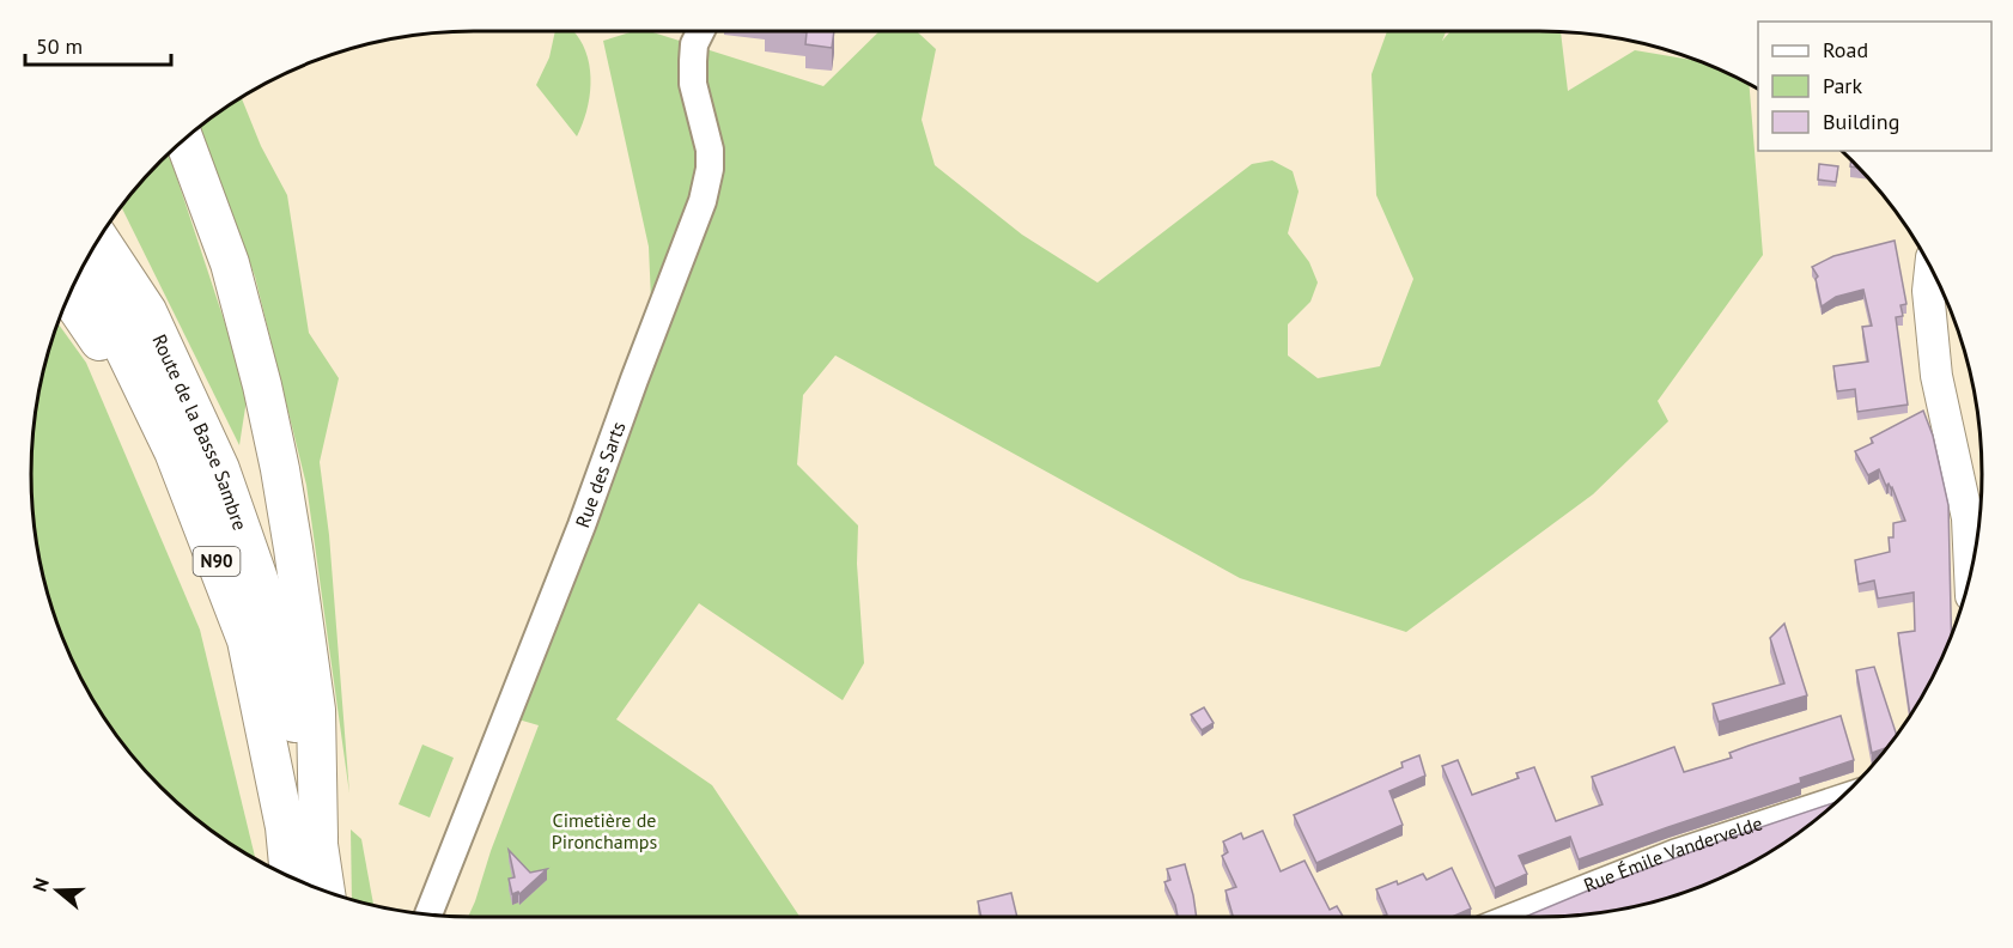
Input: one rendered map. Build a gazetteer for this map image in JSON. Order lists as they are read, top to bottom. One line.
{"streets":{"highway":["Route de la Basse Sambre","N90"],"street":["Rue des Sarts","Rue Émile Vandervelde"]},"parks":["Cimetière de Pironchamps"],"legend":["Road","Park","Building"],"scale_bar":"50 m","north":"left"}
